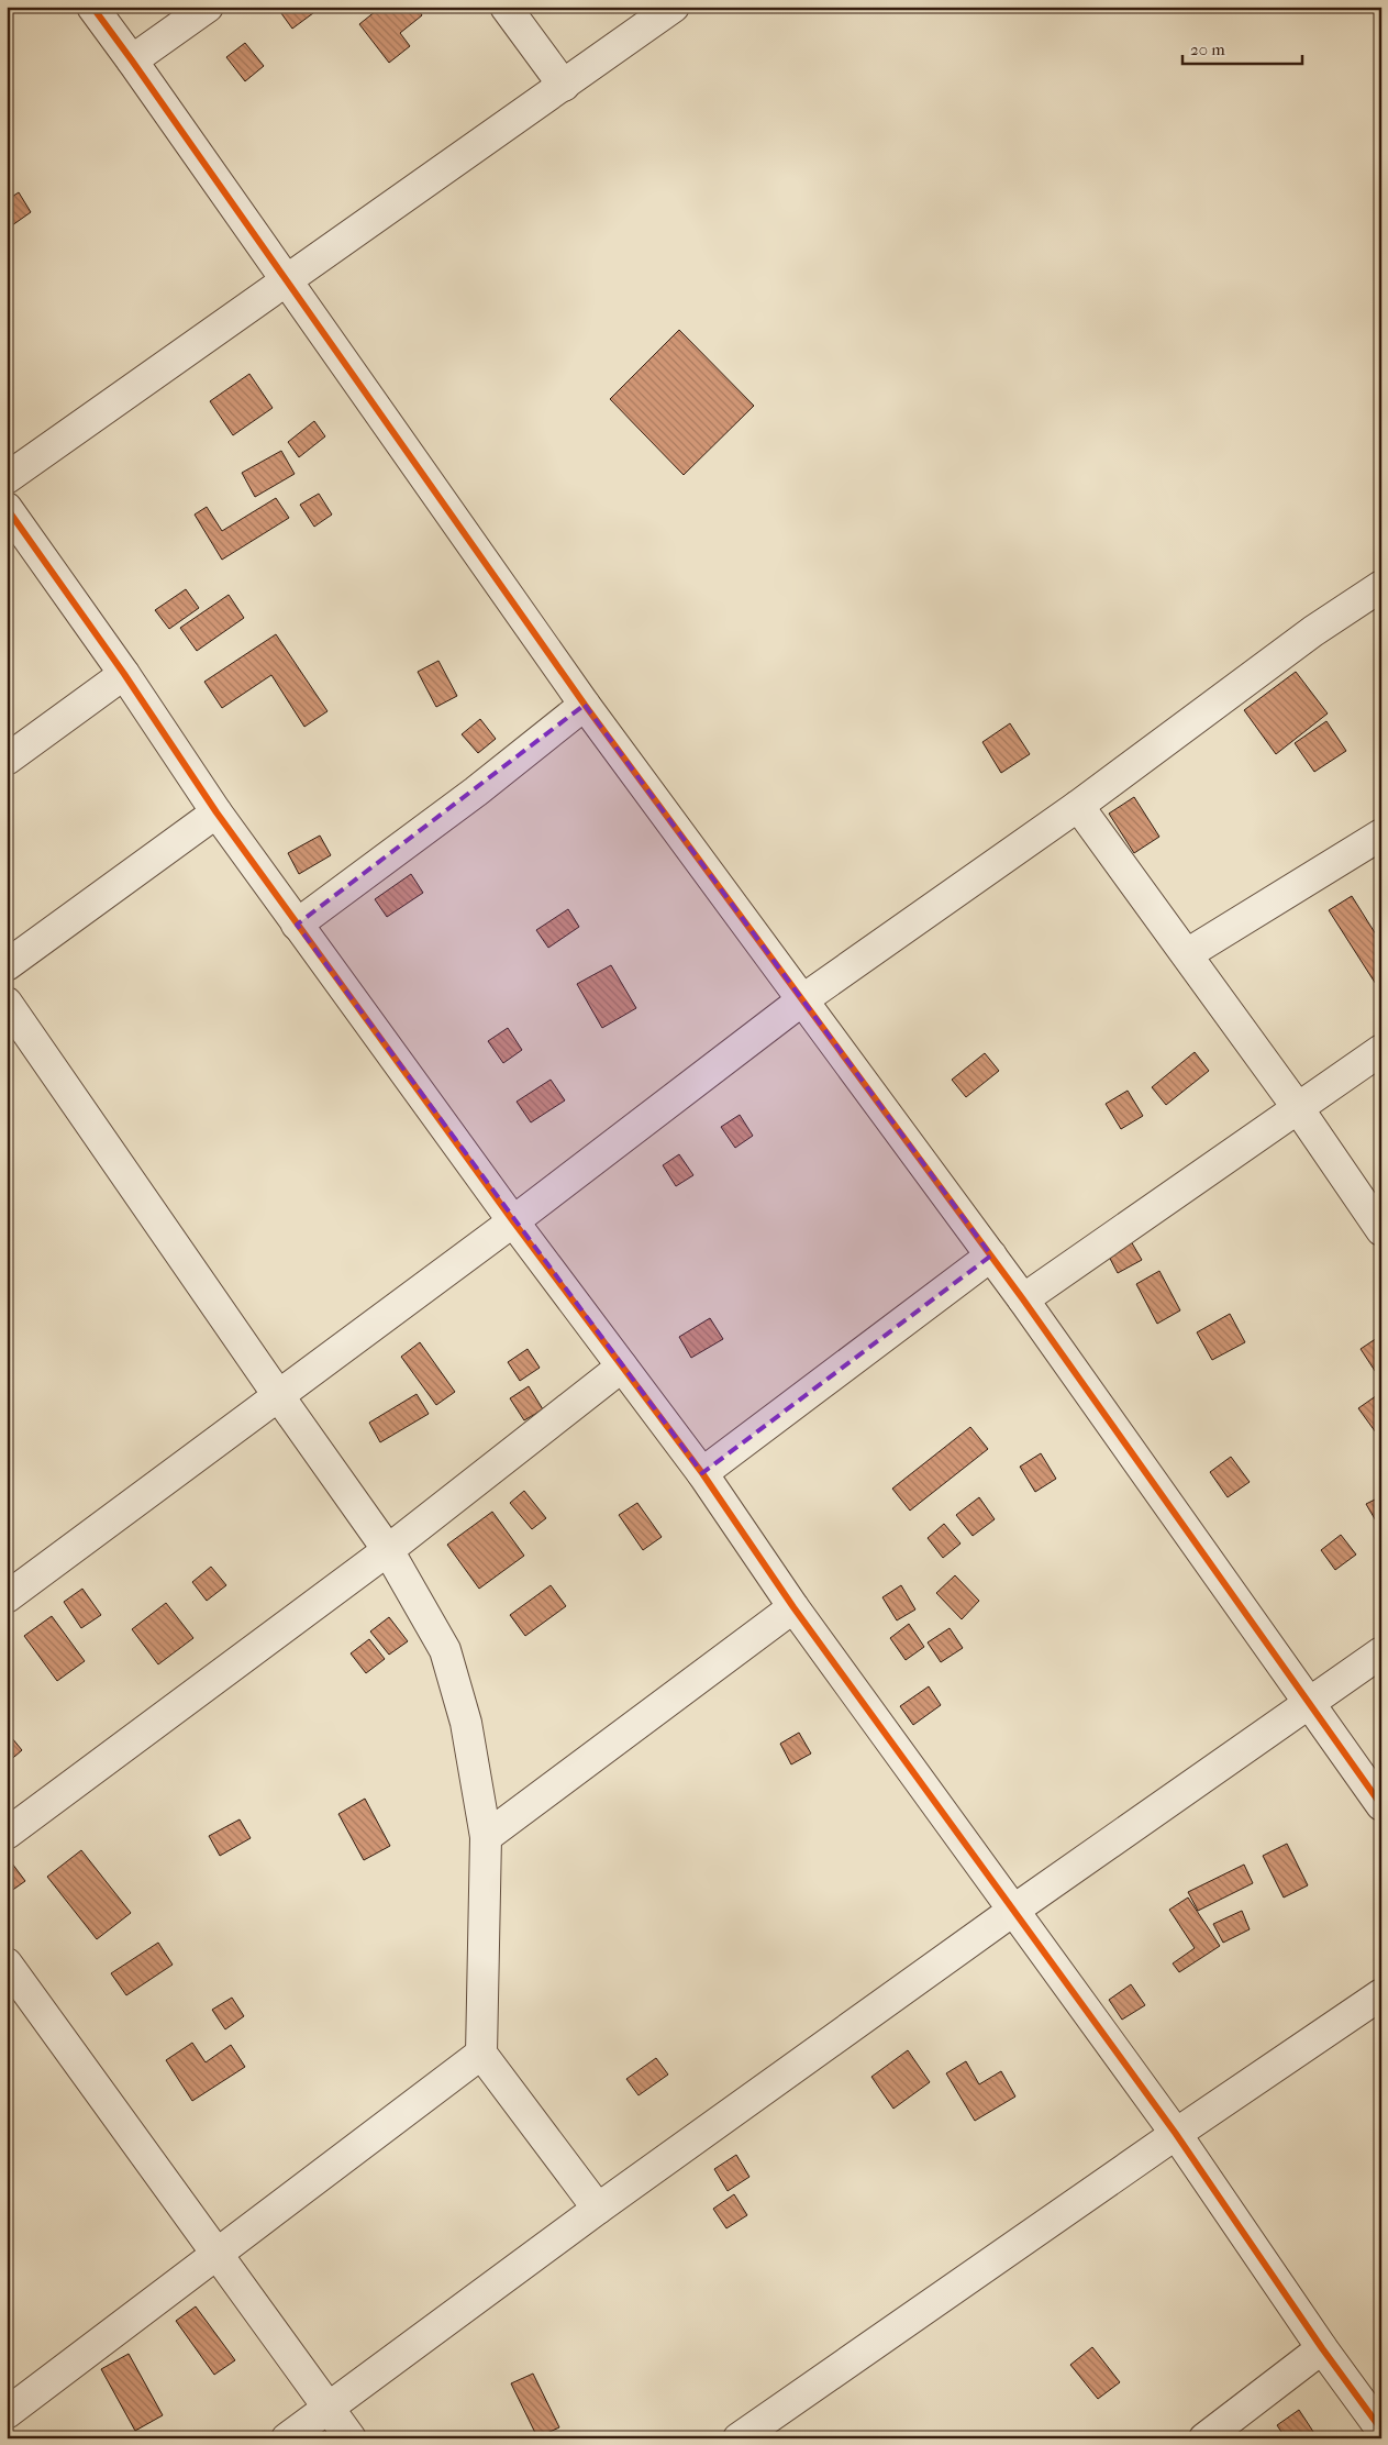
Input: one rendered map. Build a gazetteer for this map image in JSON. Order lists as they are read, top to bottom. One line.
{"scale_bar":"20 m"}
